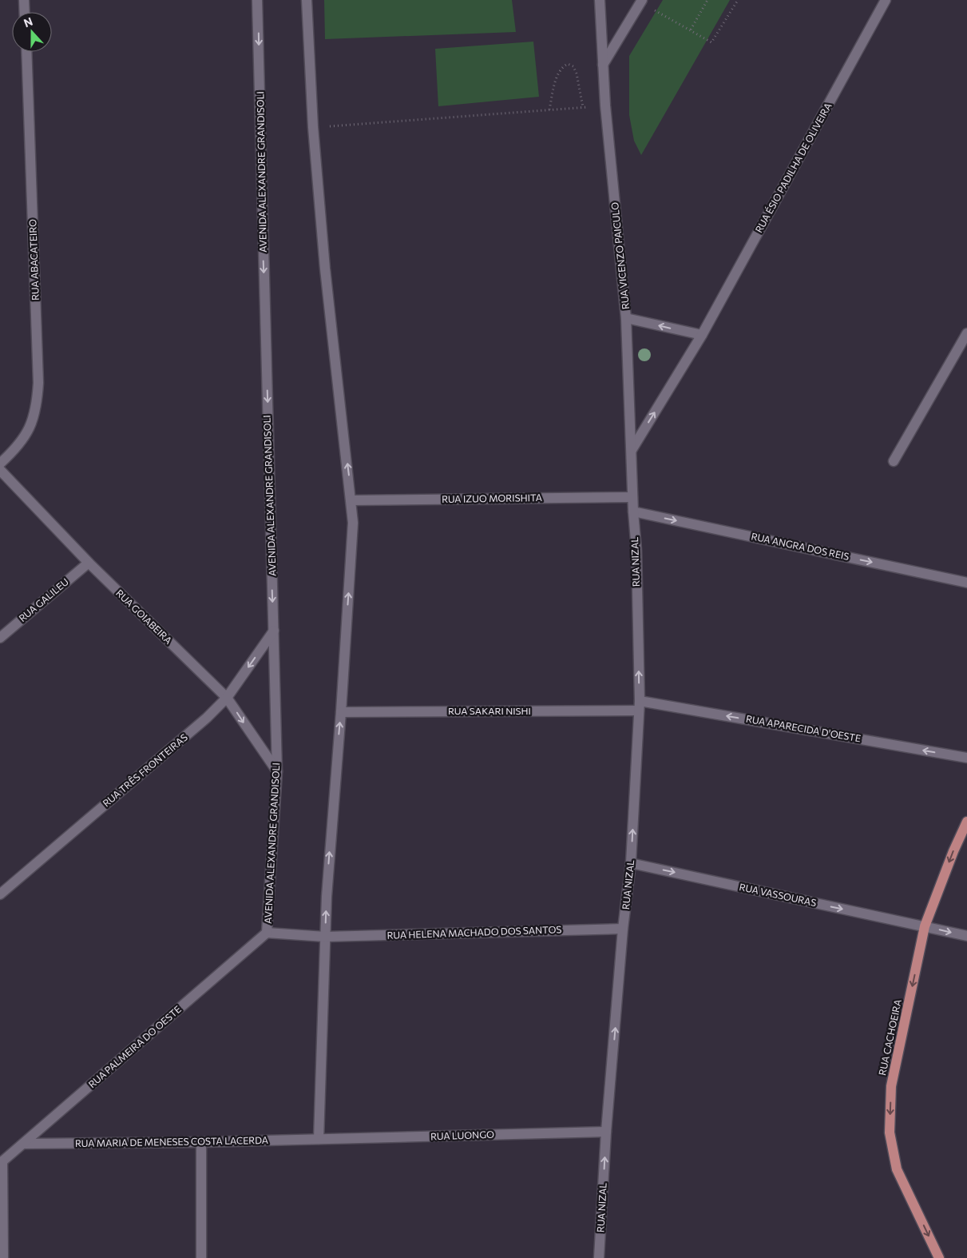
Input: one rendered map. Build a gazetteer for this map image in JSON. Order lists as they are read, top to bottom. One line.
{"streets":{"main road":["RUA CACHOEIRA"],"street":["RUA ÉSIO PADILHA DE OLIVEIRA","AVENIDA ALEXANDRE GRANDISOLI","RUA VICENZO PAICULO","RUA ABACATEIRO","RUA IZUO MORISHITA","RUA ANGRA DOS REIS","RUA NIZAL","RUA GALILEU","RUA GOIABEIRA","RUA SAKARI NISHI","RUA APARECIDA D'OESTE","RUA TRÊS FRONTEIRAS","RUA VASSOURAS","RUA HELENA MACHADO DOS SANTOS","RUA PALMEIRA DO OESTE","RUA LUONGO","RUA MARIA DE MENESES COSTA LACERDA"]},"crossings":[["RUA ÉSIO PADILHA DE OLIVEIRA","RUA VICENZO PAICULO"],["AVENIDA ALEXANDRE GRANDISOLI","RUA GOIABEIRA"],["AVENIDA ALEXANDRE GRANDISOLI","RUA TRÊS FRONTEIRAS"],["AVENIDA ALEXANDRE GRANDISOLI","RUA HELENA MACHADO DOS SANTOS"],["AVENIDA ALEXANDRE GRANDISOLI","RUA PALMEIRA DO OESTE"],["RUA VICENZO PAICULO","RUA IZUO MORISHITA"],["RUA VICENZO PAICULO","RUA ANGRA DOS REIS"],["RUA VICENZO PAICULO","RUA NIZAL"],["RUA ANGRA DOS REIS","RUA NIZAL"],["RUA NIZAL","RUA SAKARI NISHI"],["RUA NIZAL","RUA APARECIDA D'OESTE"],["RUA NIZAL","RUA VASSOURAS"],["RUA NIZAL","RUA HELENA MACHADO DOS SANTOS"],["RUA NIZAL","RUA LUONGO"],["RUA GALILEU","RUA GOIABEIRA"],["RUA GOIABEIRA","RUA TRÊS FRONTEIRAS"],["RUA SAKARI NISHI","RUA APARECIDA D'OESTE"],["RUA VASSOURAS","RUA CACHOEIRA"],["RUA PALMEIRA DO OESTE","RUA MARIA DE MENESES COSTA LACERDA"],["RUA LUONGO","RUA MARIA DE MENESES COSTA LACERDA"]],"one_way":["RUA ANGRA DOS REIS","RUA NIZAL","RUA APARECIDA D'OESTE","RUA VASSOURAS","RUA CACHOEIRA"],"north":"top"}
